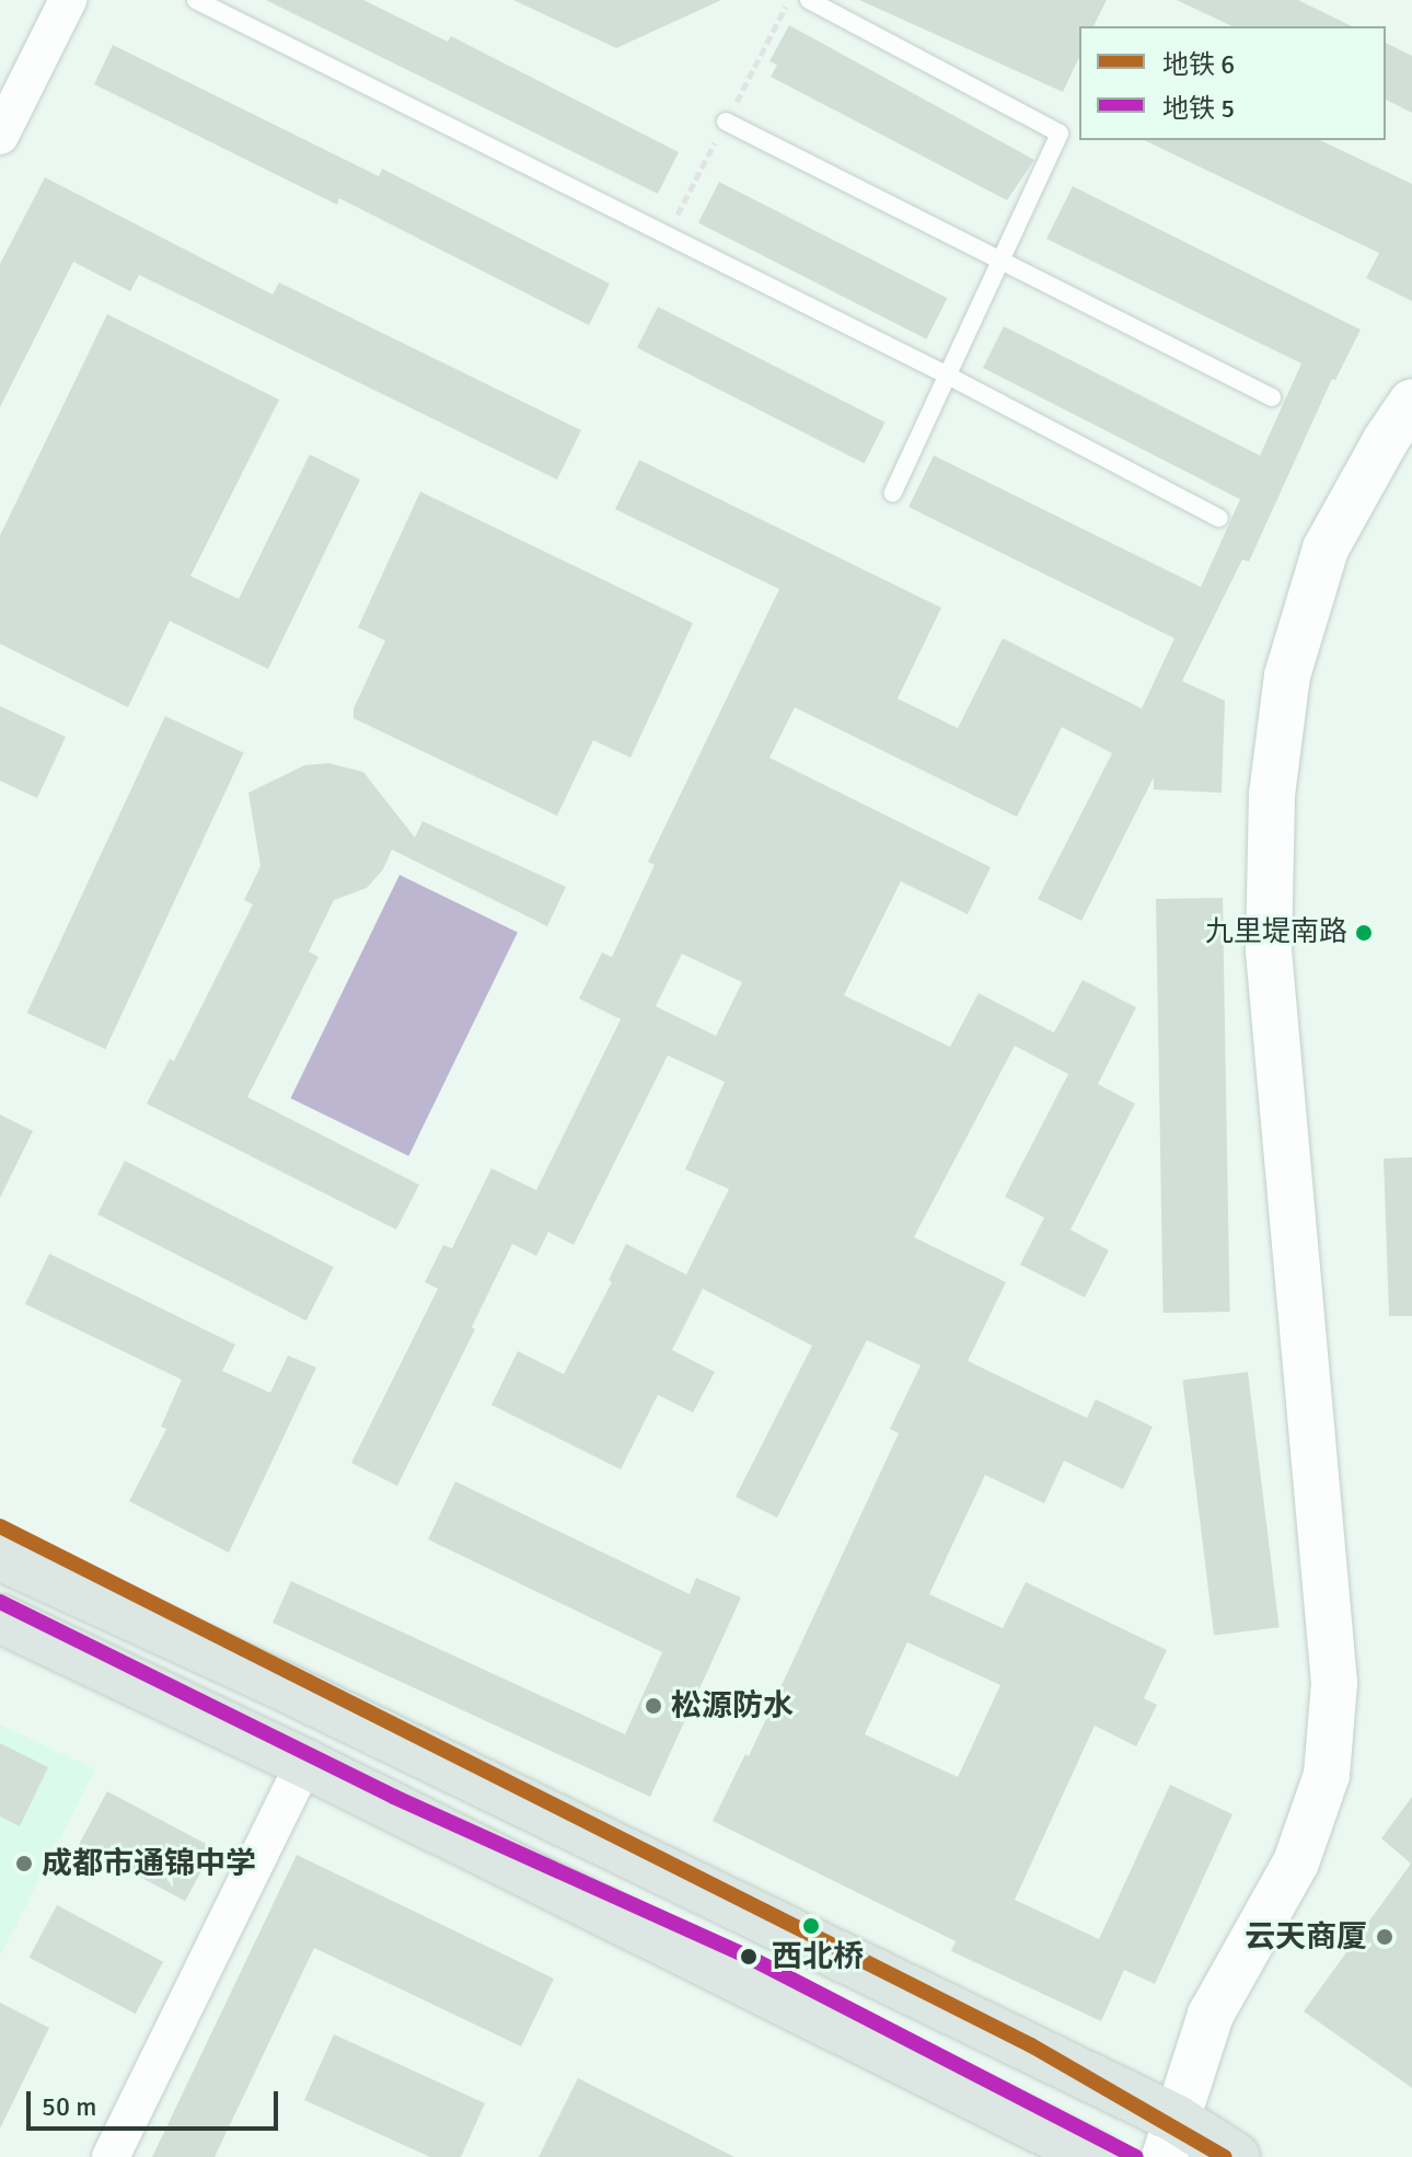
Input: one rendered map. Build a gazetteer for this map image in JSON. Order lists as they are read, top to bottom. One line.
{"places":["九里堤南路","松源防水","成都市通锦中学","云天商厦","西北桥"],"lines":["metro line 6","metro line 5"],"legend":["地铁 6","地铁 5"],"scale_bar":"50 m"}
